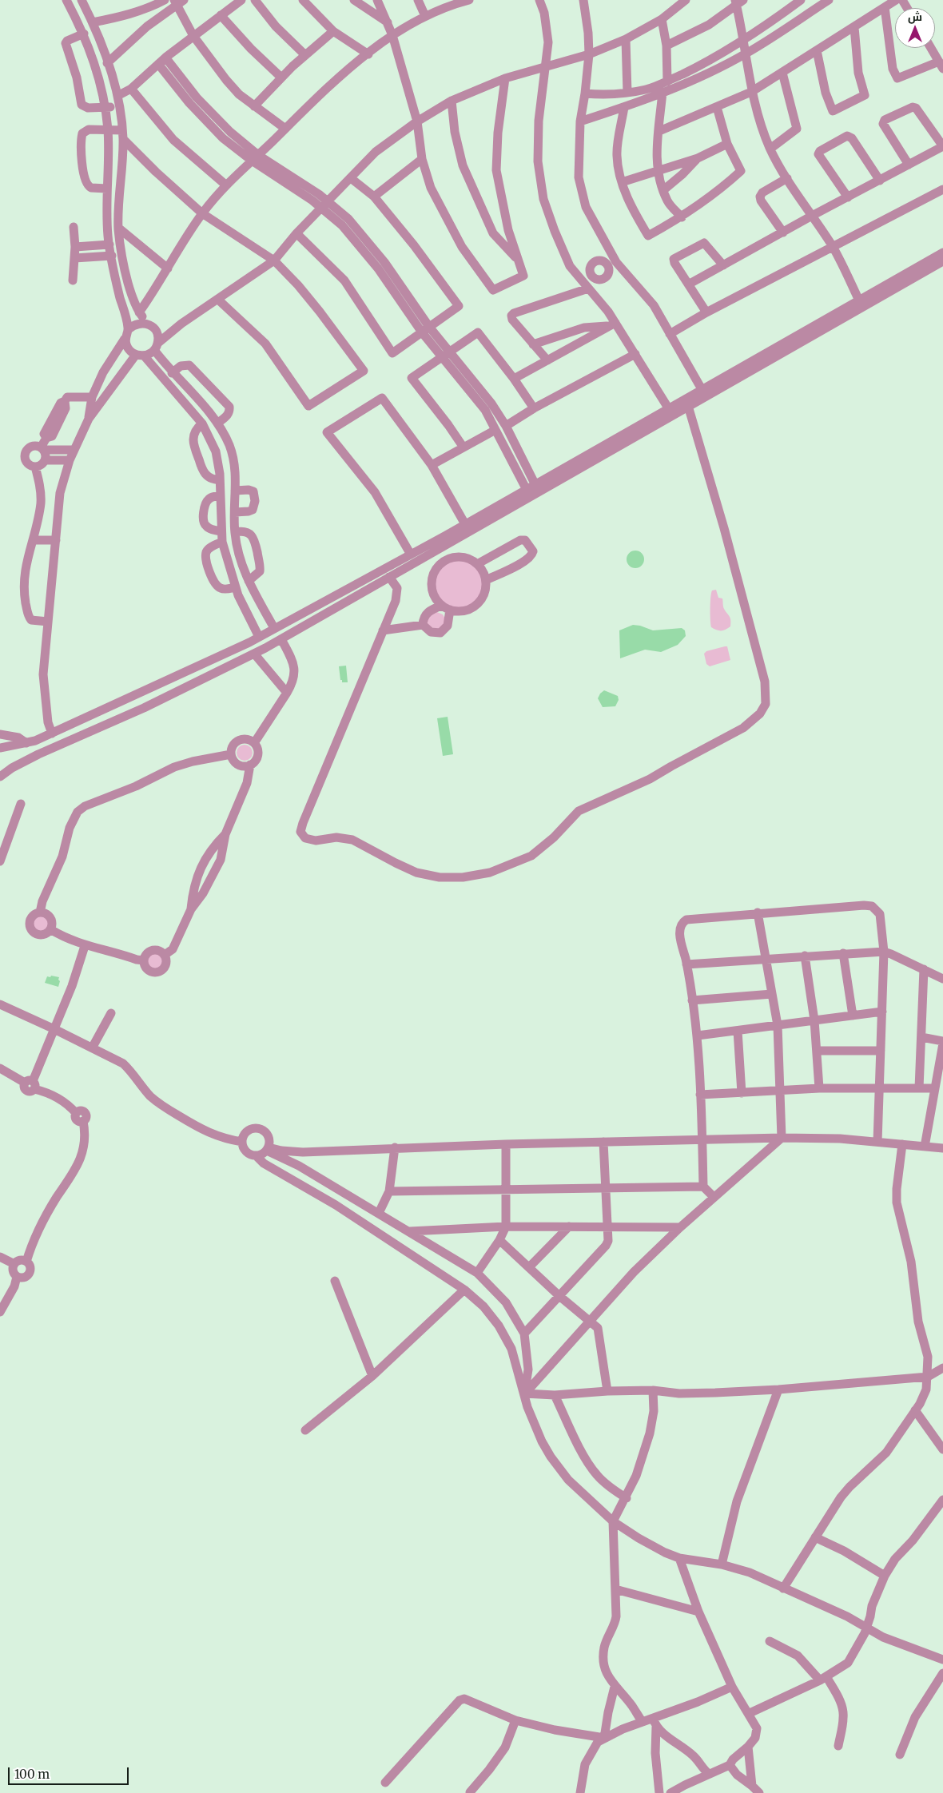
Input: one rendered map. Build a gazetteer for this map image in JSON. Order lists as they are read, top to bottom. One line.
{"scale_bar":"100 m","north":"top"}
